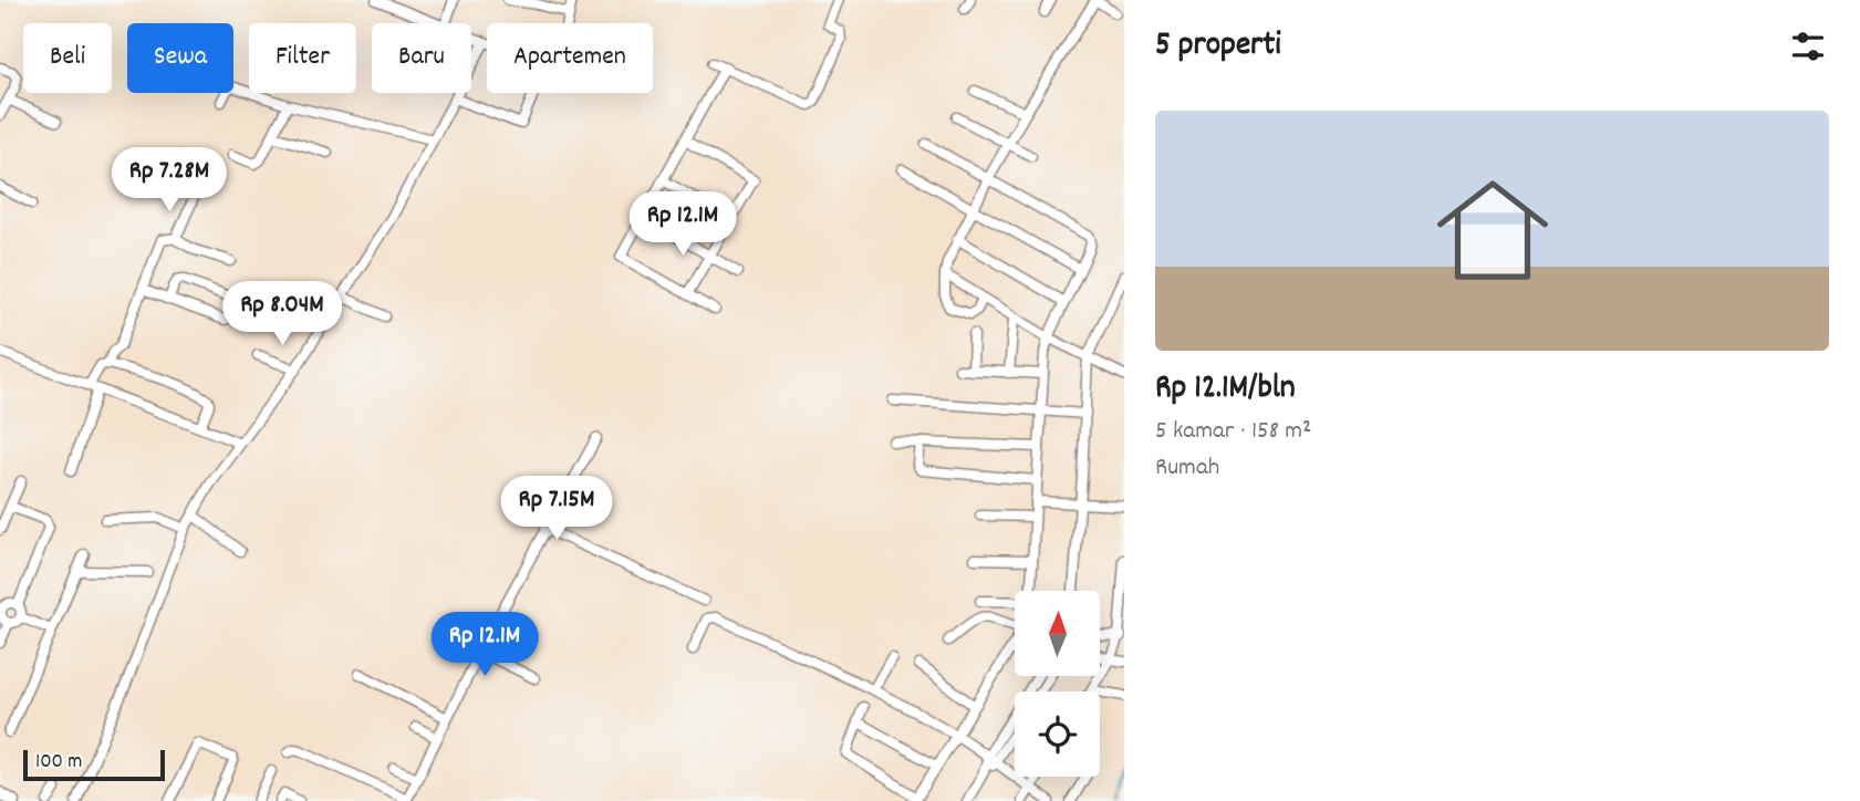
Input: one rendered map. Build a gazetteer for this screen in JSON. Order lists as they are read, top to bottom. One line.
{"scale_bar":"100 m","north":"top","page":{"heading":"5 properti","chip":["Beli","Sewa","Filter","Baru","Apartemen"],"list":[{"name":"Rp 12.1M/bln","note":"5 kamar · 158 m² · Rumah"}],"price":["Rp 7.28M","Rp 12.1M","Rp 8.04M","Rp 7.15M","Rp 12.1M"],"scale":"100 m"}}
